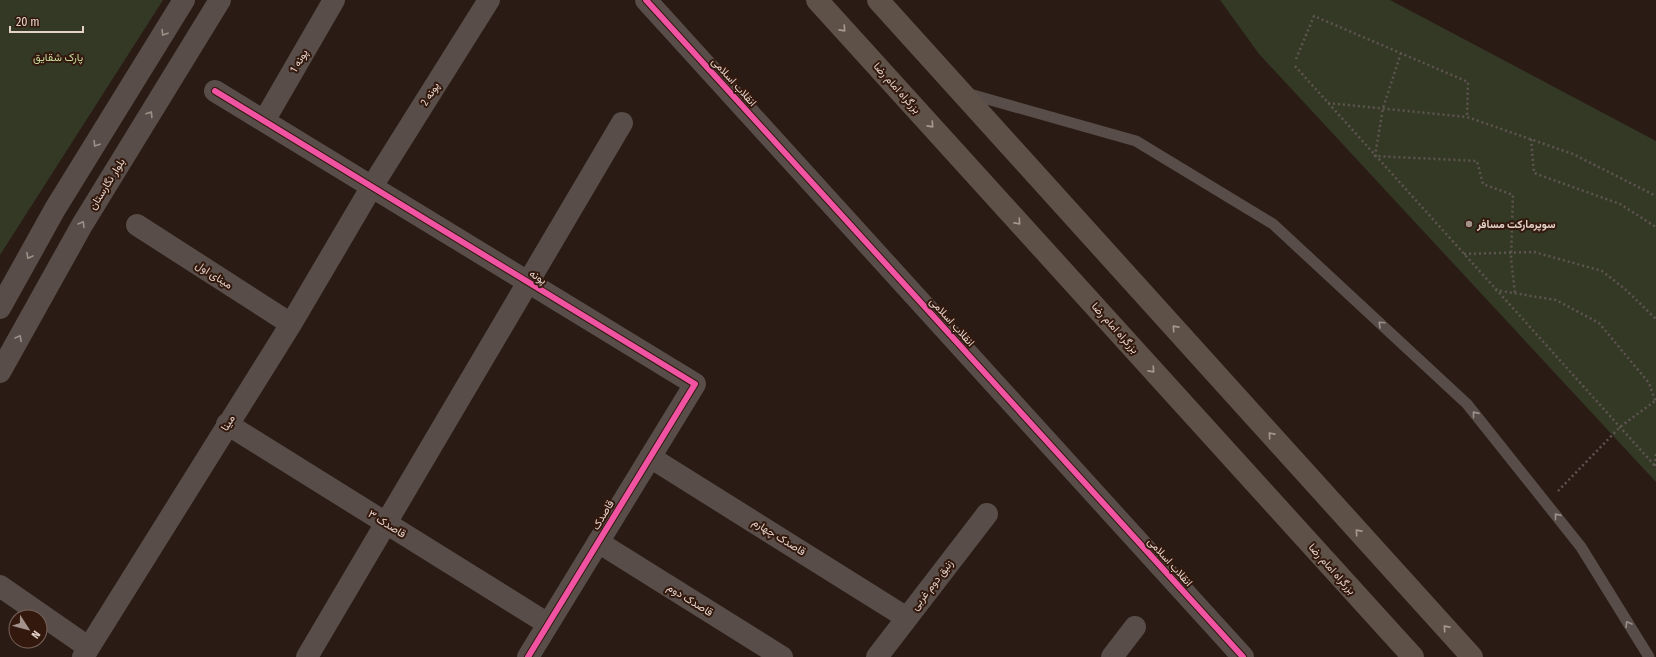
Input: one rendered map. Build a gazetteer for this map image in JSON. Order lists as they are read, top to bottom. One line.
{"streets":{"highway":["بزرگراه امام رضا"],"street":["پونه 1","انقلاب اسلامی","پونه 2","بلوار نگارستان","مینای اول","پونه","مینا","قاصدک","قاصدک ۳","قاصدک چهارم","زنبق دوم غربی","قاصدک دوم"]},"crossings":[["پونه 1","پونه"],["پونه 2","پونه"],["پونه 2","مینا"],["مینای اول","مینا"],["پونه","مینا"],["پونه","قاصدک"],["مینا","قاصدک ۳"],["قاصدک","قاصدک ۳"],["قاصدک","قاصدک چهارم"],["قاصدک","قاصدک دوم"],["قاصدک چهارم","زنبق دوم غربی"]],"parks":["پارک شقایق"],"places":["سوپرمارکت مسافر"],"scale_bar":"20 m","north":"bottom right"}
